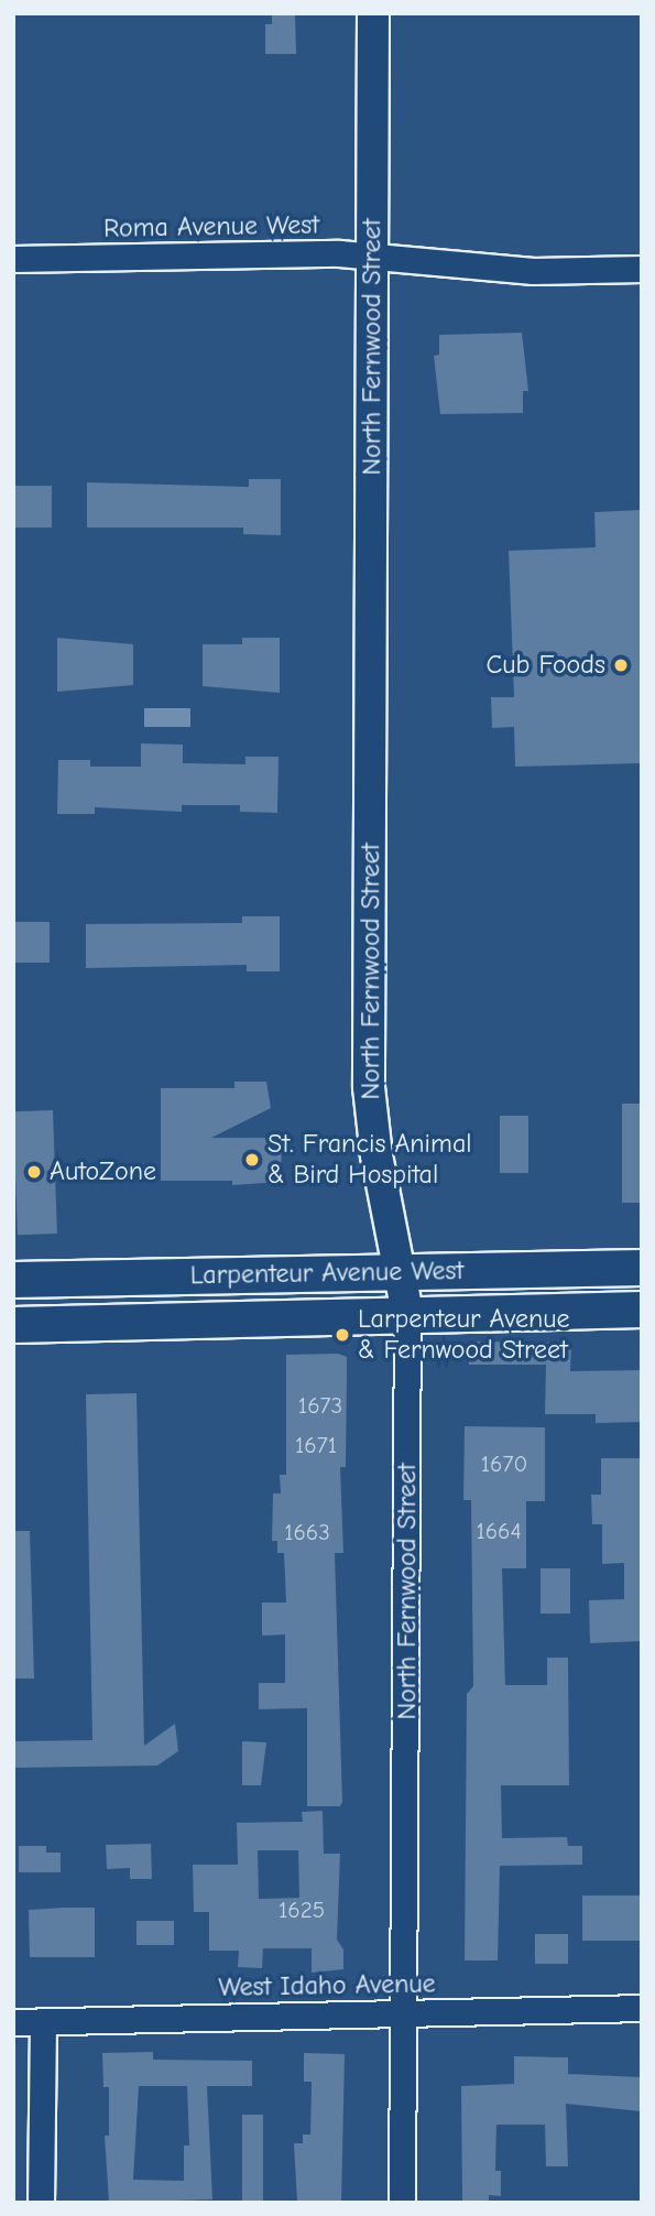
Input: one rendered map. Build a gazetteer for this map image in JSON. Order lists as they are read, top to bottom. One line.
{"streets":{"main road":["Larpenteur Avenue West"],"street":["Roma Avenue West","North Fernwood Street","West Idaho Avenue"]},"crossings":[["Roma Avenue West","North Fernwood Street"],["North Fernwood Street","Larpenteur Avenue West"],["North Fernwood Street","West Idaho Avenue"]],"places":["Cub Foods","St. Francis Animal & Bird Hospital","AutoZone","Larpenteur Avenue & Fernwood Street"],"house_numbers":["1673","1671","1670","1664","1663","1625"]}
